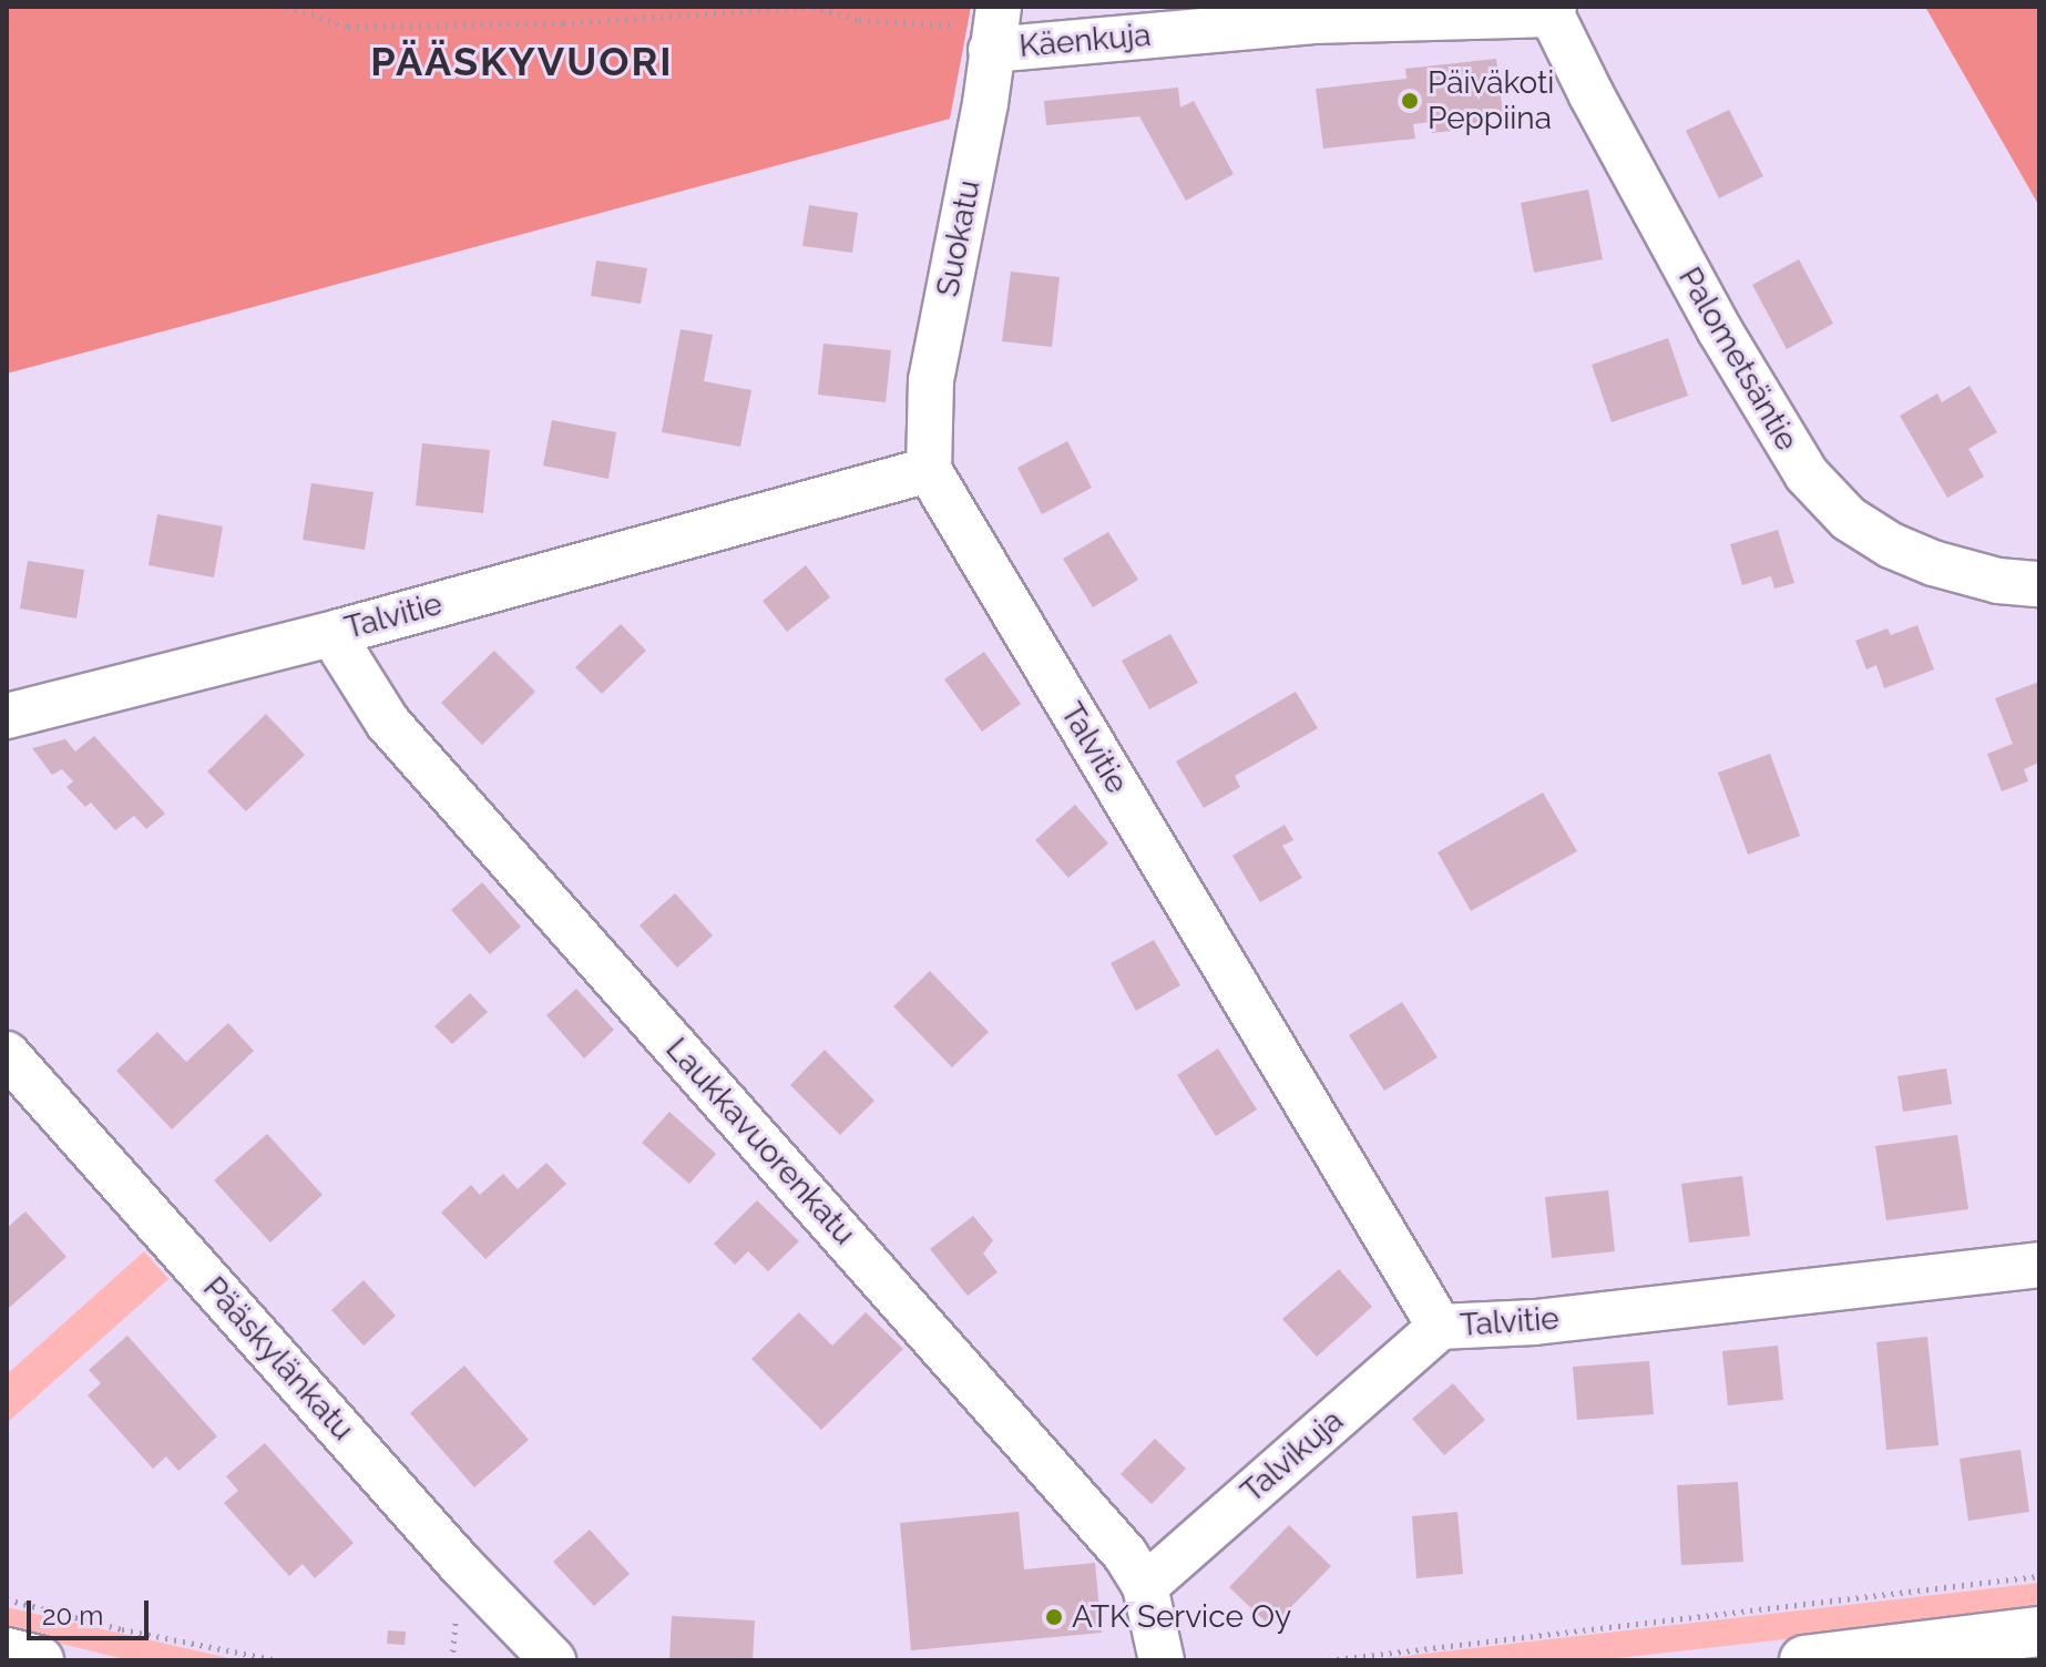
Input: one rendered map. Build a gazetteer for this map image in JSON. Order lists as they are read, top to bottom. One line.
{"streets":{"street":["Käenkuja","Suokatu","Palometsäntie","Talvitie","Laukkavuorenkatu","Pääskylänkatu","Talvikuja"]},"crossings":[["Käenkuja","Suokatu"],["Käenkuja","Palometsäntie"],["Suokatu","Talvitie"],["Talvitie","Laukkavuorenkatu"],["Talvitie","Talvikuja"],["Laukkavuorenkatu","Talvikuja"]],"districts":["PÄÄSKYVUORI"],"places":["Päiväkoti Peppiina","ATK Service Oy"],"scale_bar":"20 m"}
